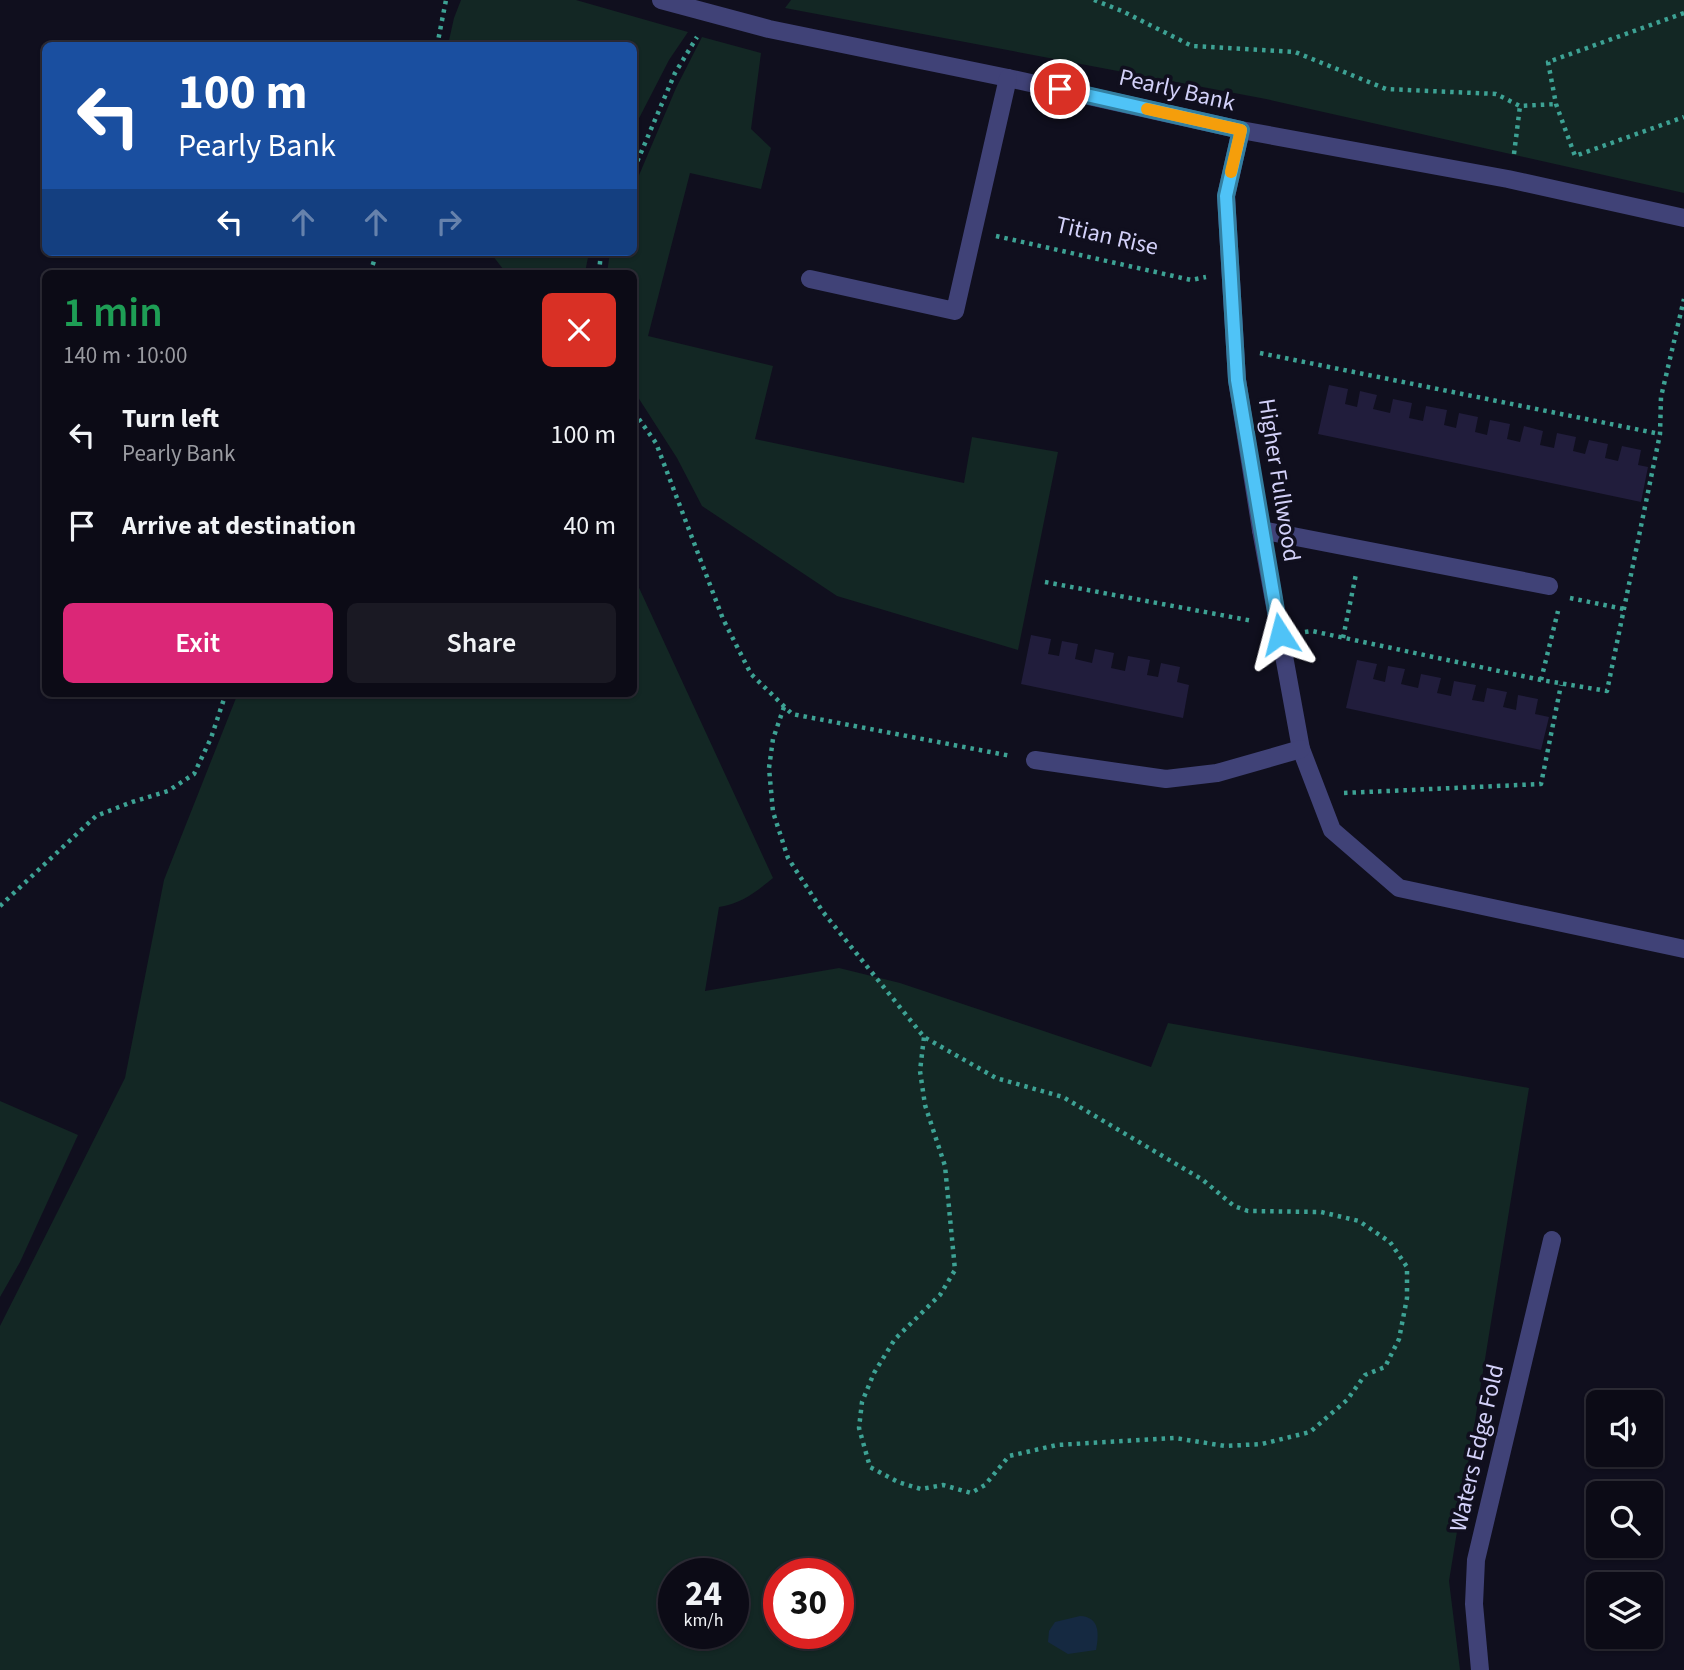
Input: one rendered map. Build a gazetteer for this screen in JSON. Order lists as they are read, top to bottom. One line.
{"streets":{"street":["Pearly Bank","Higher Fullwood","Waters Edge Fold"],"path":["Titian Rise"]},"crossings":[["Pearly Bank","Higher Fullwood"],["Titian Rise","Higher Fullwood"]],"page":{"turn":["100 m","Pearly Bank"],"heading":["1 min","140 m · 10:00"],"list":[{"name":"Turn left","note":"Pearly Bank","value":"100 m"},{"name":"Arrive at destination","value":"40 m"}],"buttons":["Exit","Share"],"speed":"24 km/h","limit":"30"}}
